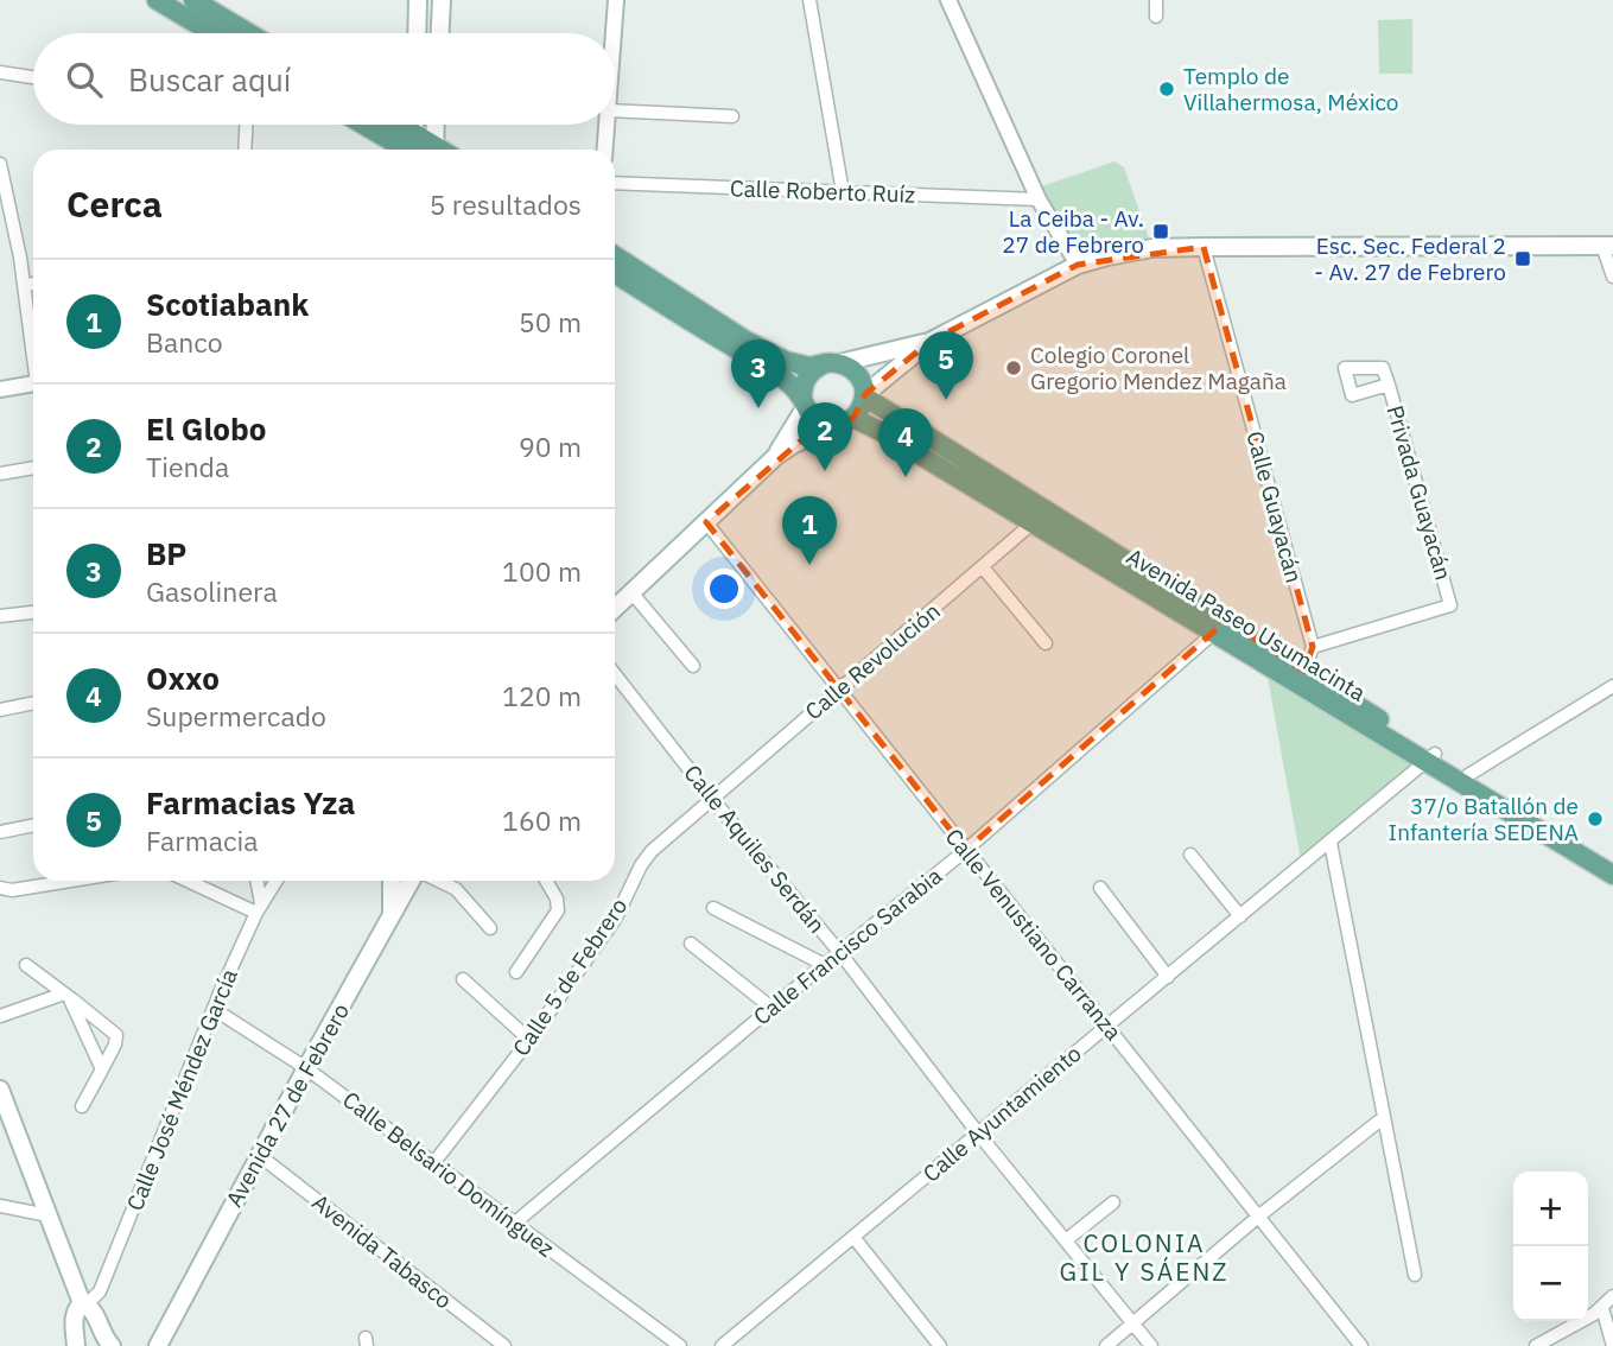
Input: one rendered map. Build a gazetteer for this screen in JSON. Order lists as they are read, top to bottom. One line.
{"streets":{"main road":["Avenida Paseo Usumacinta","Avenida 27 de Febrero"],"street":["Calle Roberto Ruíz","Privada Guayacán","Calle Guayacán","Calle Revolución","Calle Aquiles Serdán","Calle Venustiano Carranza","Calle Francisco Sarabia","Calle 5 de Febrero","Calle José Méndez García","Calle Ayuntamiento","Calle Belsario Domínguez","Avenida Tabasco"]},"crossings":[["Privada Guayacán","Calle Guayacán"],["Avenida Paseo Usumacinta","Calle Revolución"],["Avenida Paseo Usumacinta","Calle Francisco Sarabia"],["Avenida Paseo Usumacinta","Calle Ayuntamiento"],["Calle Revolución","Calle Aquiles Serdán"],["Calle Revolución","Calle Venustiano Carranza"],["Calle Revolución","Calle 5 de Febrero"],["Calle Aquiles Serdán","Calle Francisco Sarabia"],["Calle Aquiles Serdán","Calle 5 de Febrero"],["Calle Aquiles Serdán","Calle Ayuntamiento"],["Calle Venustiano Carranza","Calle Francisco Sarabia"],["Calle Venustiano Carranza","Calle Ayuntamiento"],["Calle Francisco Sarabia","Calle Belsario Domínguez"],["Calle 5 de Febrero","Calle Belsario Domínguez"],["Calle José Méndez García","Calle Belsario Domínguez"],["Avenida 27 de Febrero","Calle Belsario Domínguez"],["Avenida 27 de Febrero","Avenida Tabasco"]],"districts":["COLONIA GIL Y SÁENZ"],"places":{"other":["Templo de Villahermosa, México","Colegio Coronel Gregorio Mendez Magaña","37/o Batallón de Infantería SEDENA"],"transit":["La Ceiba - Av. 27 de Febrero","Esc. Sec. Federal 2 - Av. 27 de Febrero"]},"page":{"search":"Buscar aquí","heading":["Cerca","5 resultados"],"list":[{"mark":"1","name":"Scotiabank","note":"Banco","value":"50 m"},{"mark":"2","name":"El Globo","note":"Tienda","value":"90 m"},{"mark":"3","name":"BP","note":"Gasolinera","value":"100 m"},{"mark":"4","name":"Oxxo","note":"Supermercado","value":"120 m"},{"mark":"5","name":"Farmacias Yza","note":"Farmacia","value":"160 m"}],"pins":["5","3","2","4","1"],"map_buttons":["+","−"]}}
